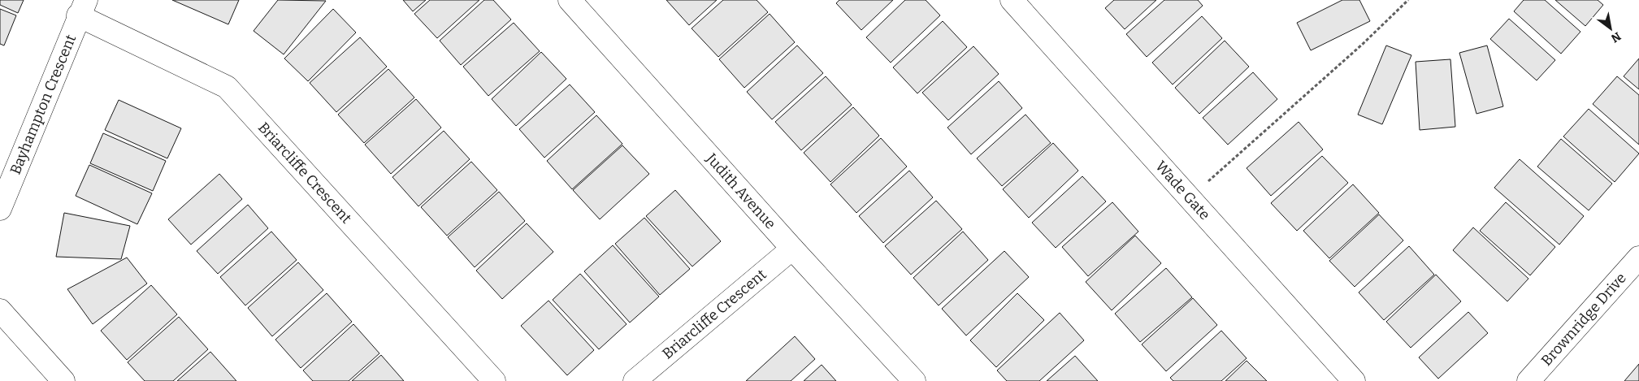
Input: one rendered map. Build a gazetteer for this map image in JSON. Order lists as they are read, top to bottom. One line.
{"streets":{"street":["Bayhampton Crescent","Briarcliffe Crescent","Judith Avenue","Wade Gate","Brownridge Drive"]},"crossings":[["Bayhampton Crescent","Briarcliffe Crescent"],["Briarcliffe Crescent","Judith Avenue"]],"north":"bottom right"}
